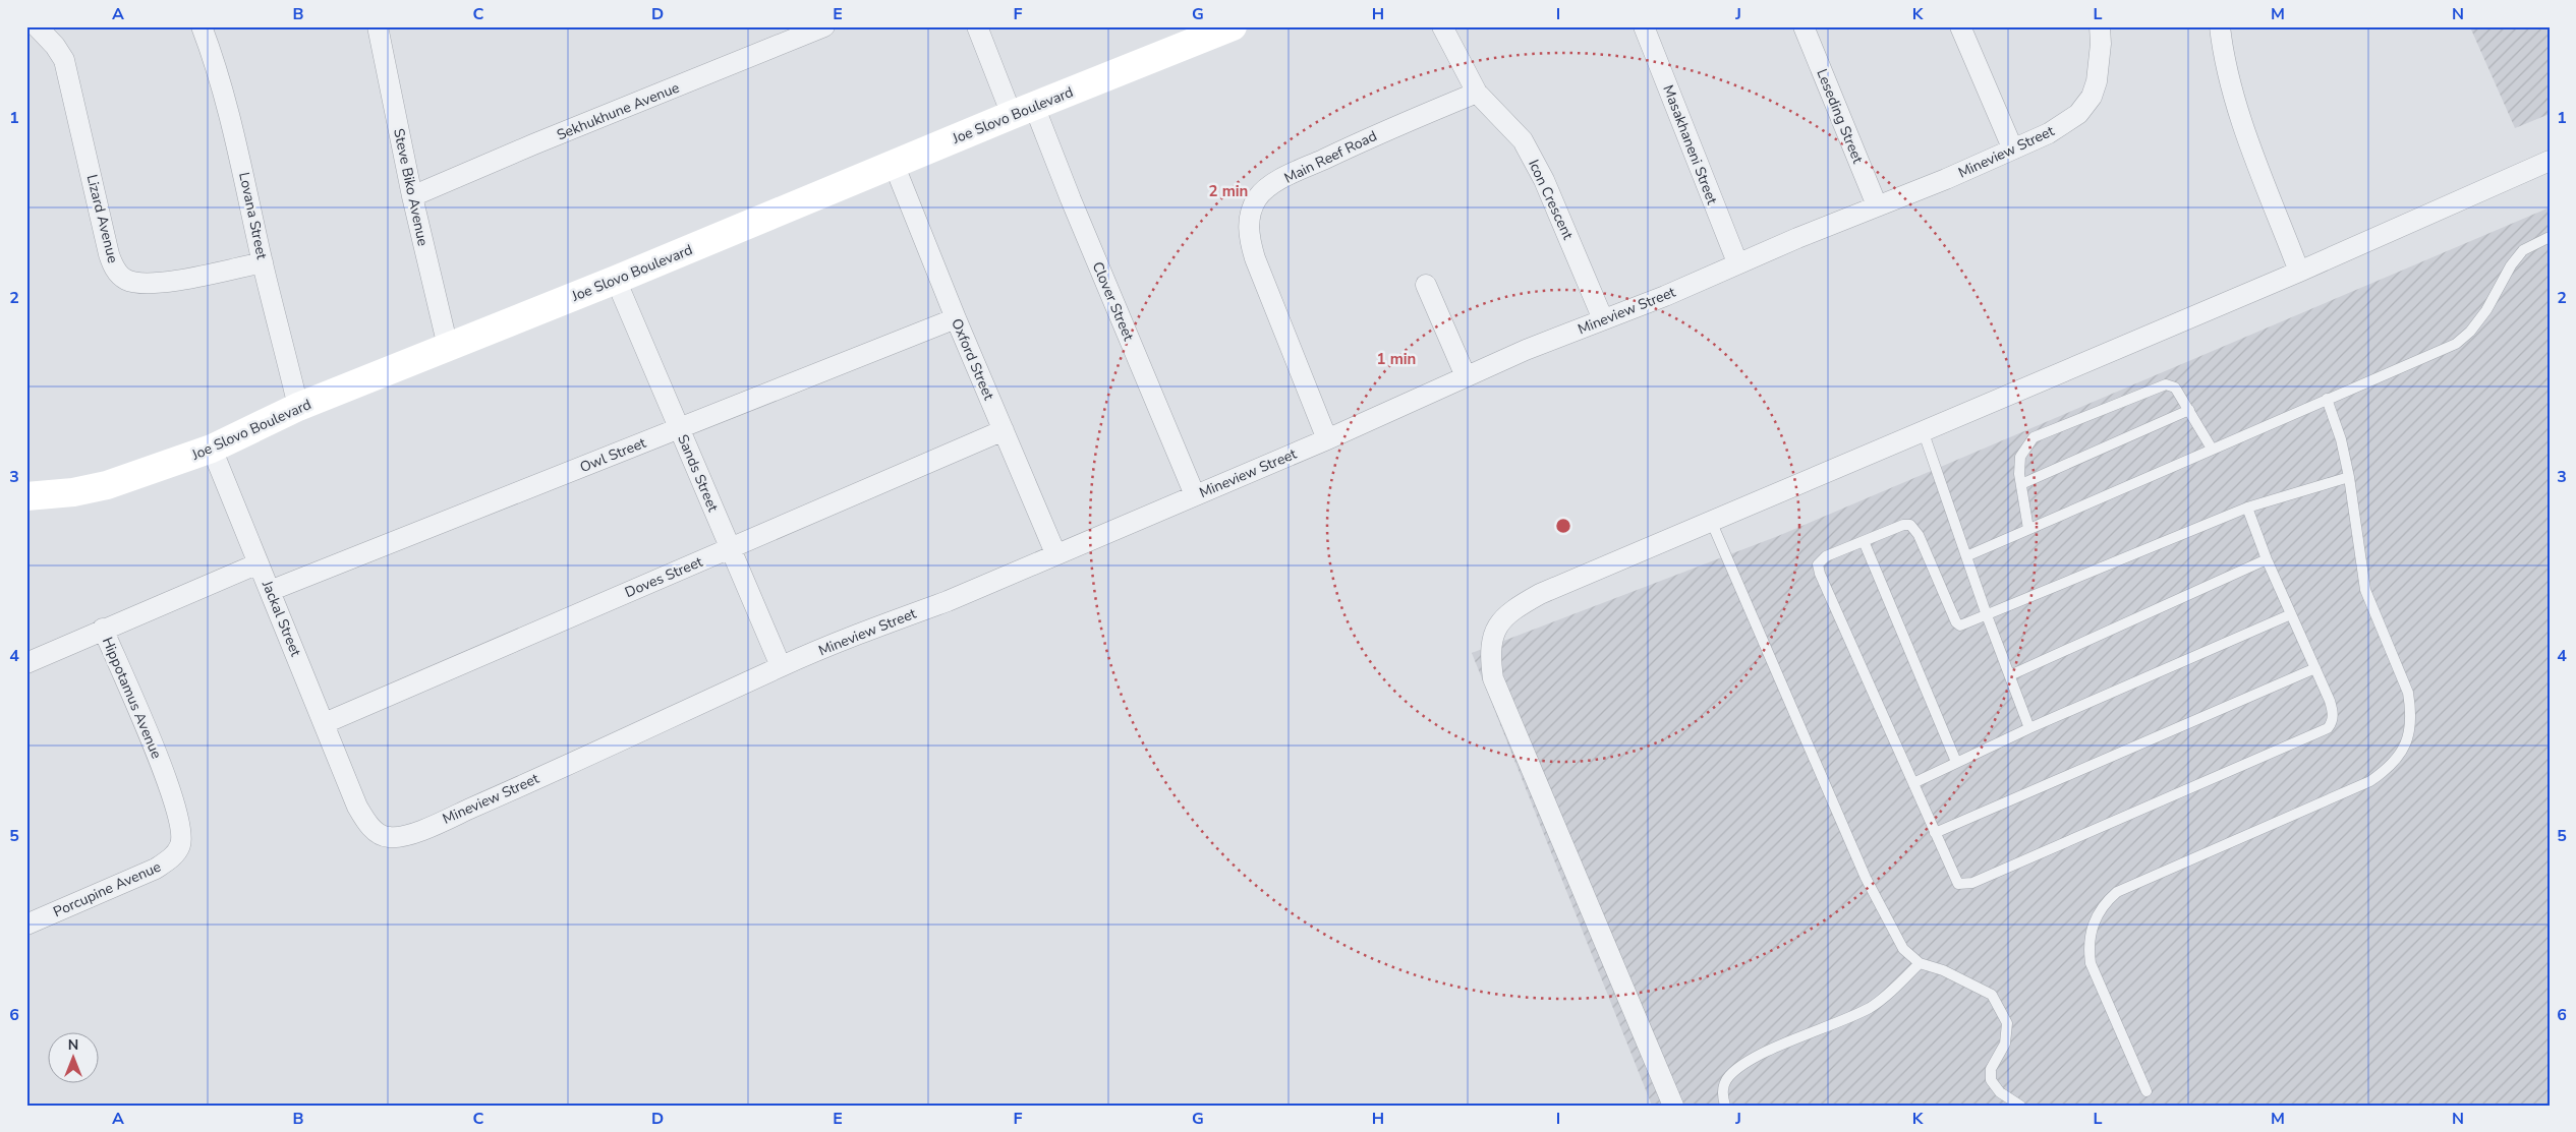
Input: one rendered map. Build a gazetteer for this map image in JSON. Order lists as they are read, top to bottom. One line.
{"streets":{"street":["Sekhukhune Avenue","Joe Slovo Boulevard","Leseding Street","Masakhaneni Street","Mineview Street","Main Reef Road","Steve Biko Avenue","Icon Crescent","Lovana Street","Lizard Avenue","Clover Street","Oxford Street","Owl Street","Sands Street","Doves Street","Jackal Street","Hippotamus Avenue","Porcupine Avenue"]},"crossings":[["Sekhukhune Avenue","Steve Biko Avenue"],["Joe Slovo Boulevard","Steve Biko Avenue"],["Joe Slovo Boulevard","Lovana Street"],["Joe Slovo Boulevard","Clover Street"],["Joe Slovo Boulevard","Oxford Street"],["Joe Slovo Boulevard","Sands Street"],["Joe Slovo Boulevard","Jackal Street"],["Leseding Street","Mineview Street"],["Masakhaneni Street","Mineview Street"],["Mineview Street","Main Reef Road"],["Mineview Street","Icon Crescent"],["Mineview Street","Clover Street"],["Mineview Street","Oxford Street"],["Mineview Street","Sands Street"],["Mineview Street","Jackal Street"],["Main Reef Road","Icon Crescent"],["Lovana Street","Lizard Avenue"],["Oxford Street","Owl Street"],["Oxford Street","Doves Street"],["Owl Street","Sands Street"],["Owl Street","Jackal Street"],["Sands Street","Doves Street"],["Doves Street","Jackal Street"],["Hippotamus Avenue","Porcupine Avenue"]],"north":"top","grid":{"columns":["A","B","C","D","E","F","G","H","I","J","K","L","M","N"],"rows":["1","2","3","4","5","6"]},"rings":["2 min","1 min"]}
